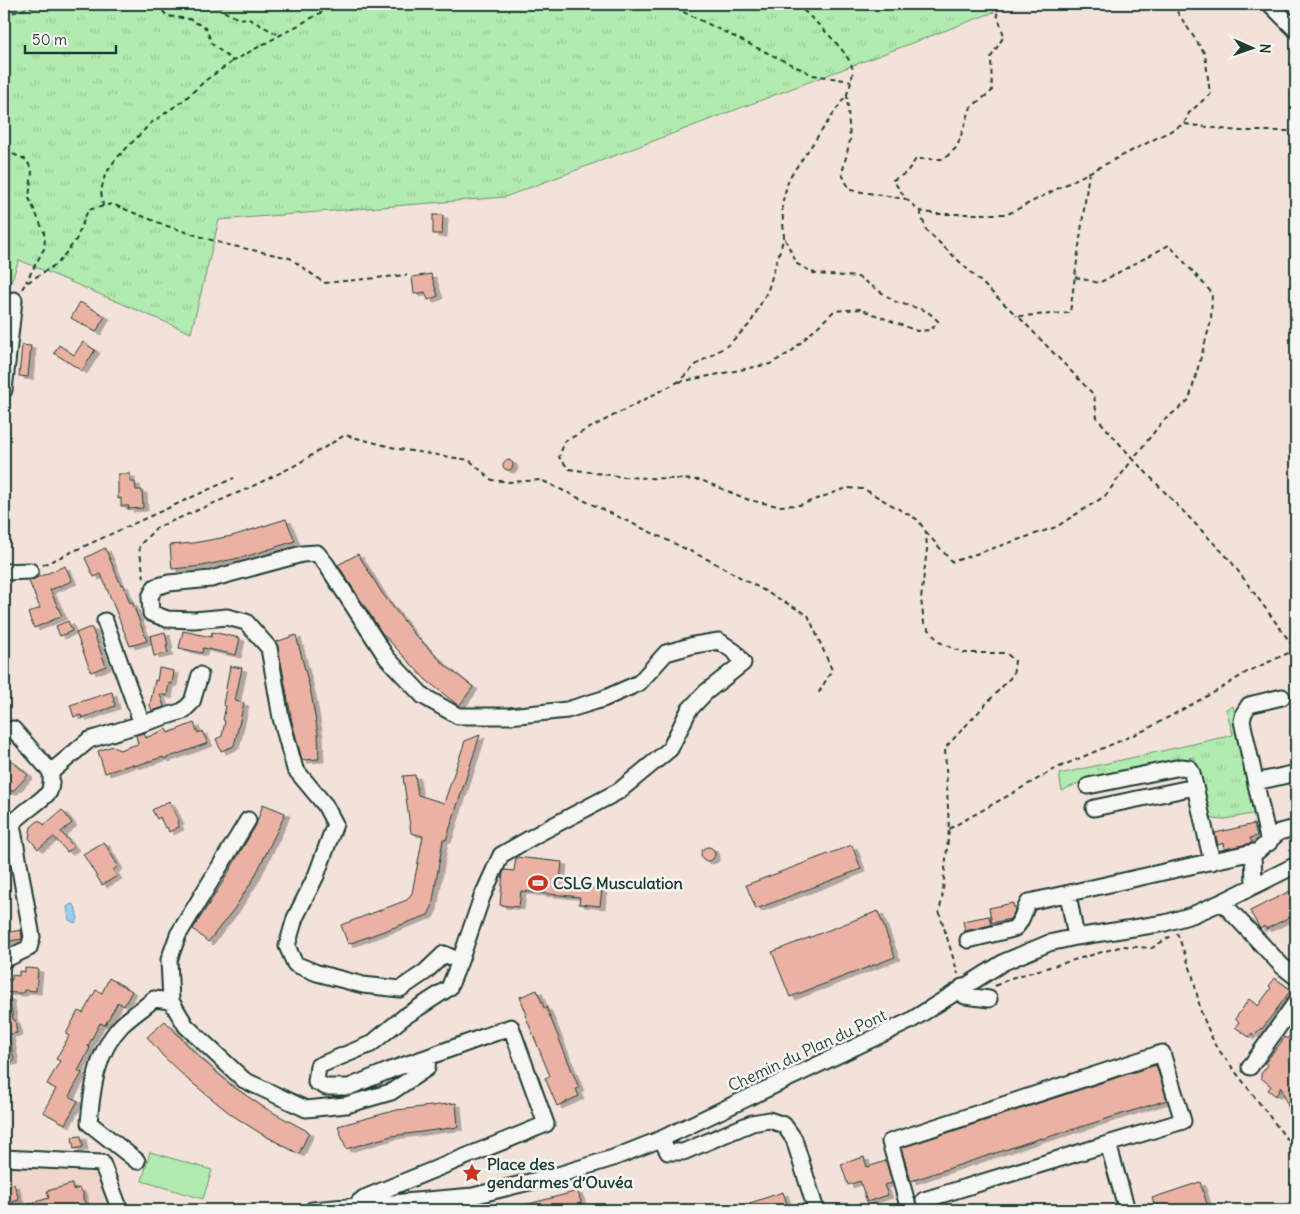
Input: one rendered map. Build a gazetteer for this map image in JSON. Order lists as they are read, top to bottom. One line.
{"streets":{"street":["Chemin du Plan du Pont"]},"places":{"sports":["CSLG Musculation"],"place":["Place des gendarmes d’Ouvéa"]},"scale_bar":"50 m","north":"right"}
